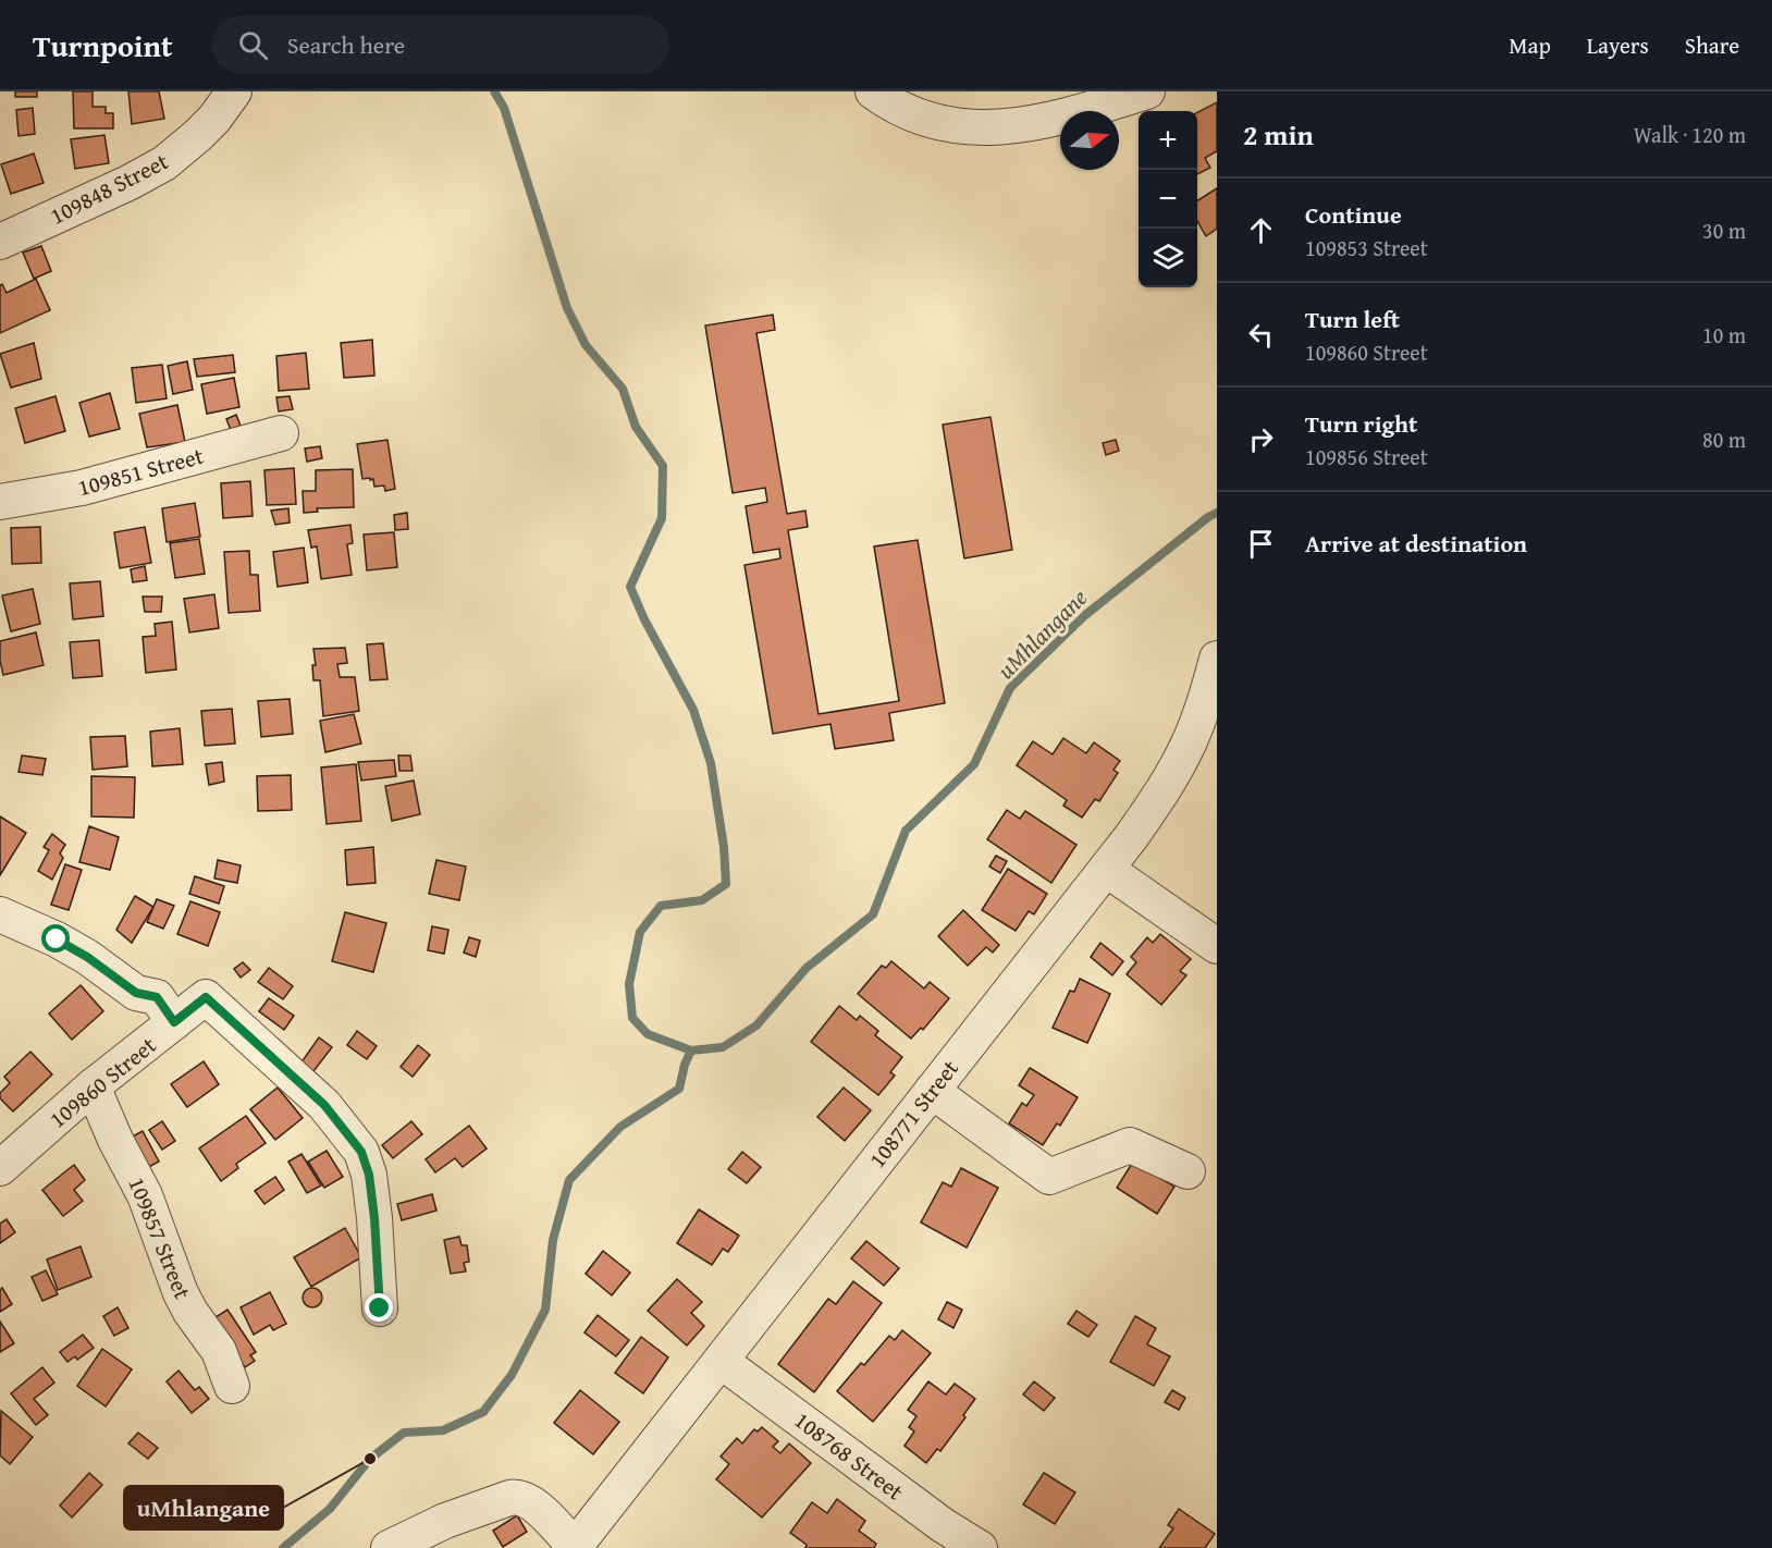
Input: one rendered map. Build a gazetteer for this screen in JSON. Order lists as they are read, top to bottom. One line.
{"streets":{"street":["109848 Street","109851 Street","109860 Street","108771 Street","109857 Street","108768 Street"]},"crossings":[["109860 Street","109857 Street"],["108771 Street","108768 Street"]],"water":["uMhlangane"],"places":["uMhlangane"],"north":"right","page":{"header":"Turnpoint","search":"Search here","nav":["Map","Layers","Share"],"heading":["2 min","Walk · 120 m"],"map_buttons":["+","−"],"list":[["Continue","109853 Street","30 m"],["Turn left","109860 Street","10 m"],["Turn right","109856 Street","80 m"],"Arrive at destination"]}}
